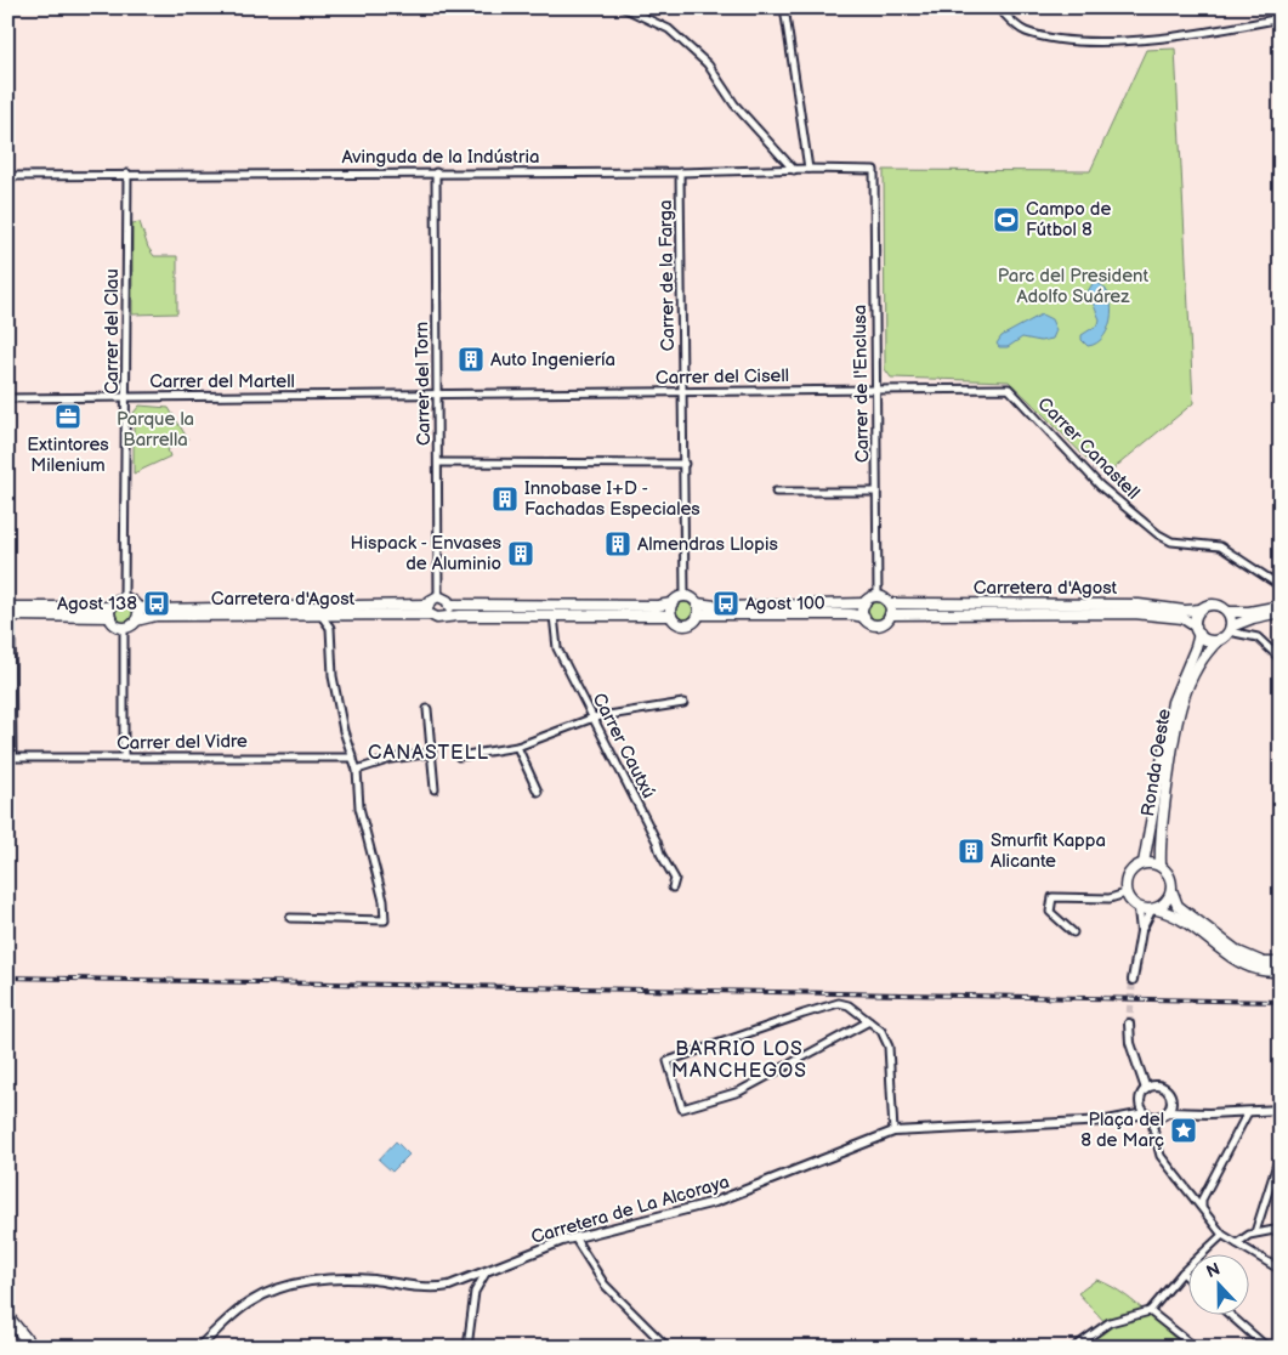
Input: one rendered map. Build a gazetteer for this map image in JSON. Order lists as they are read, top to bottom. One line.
{"streets":{"main road":["Carretera d'Agost","Ronda Oeste"],"street":["Avinguda de la Indústria","Carrer de la Farga","Carrer del Clau","Carrer del Cisell","Carrer del Martell","Carrer del Torn","Carrer de l'Enclusa","Carrer Canastell","Carrer del Vidre","Carrer Cautxú","Carretera de La Alcoraya"]},"crossings":[["Avinguda de la Indústria","Carrer de la Farga"],["Avinguda de la Indústria","Carrer del Clau"],["Avinguda de la Indústria","Carrer del Torn"],["Avinguda de la Indústria","Carrer de l'Enclusa"],["Carrer de la Farga","Carrer del Cisell"],["Carrer del Clau","Carrer del Martell"],["Carrer del Clau","Carretera d'Agost"],["Carrer del Cisell","Carrer del Martell"],["Carrer del Cisell","Carrer del Torn"],["Carrer del Cisell","Carrer de l'Enclusa"],["Carrer del Cisell","Carrer Canastell"],["Carrer del Martell","Carrer del Torn"],["Carrer del Torn","Carretera d'Agost"],["Carrer de l'Enclusa","Carretera d'Agost"],["Carretera d'Agost","Ronda Oeste"]],"districts":["CANASTELL","BARRIO LOS MANCHEGOS"],"parks":["Parc del President Adolfo Suárez","Parque la Barrella"],"places":{"sports":["Campo de Fútbol 8"],"building":["Auto Ingeniería","Innobase I+D - Fachadas Especiales","Almendras Llopis","Hispack - Envases de Aluminio","Smurfit Kappa Alicante"],"office":["Extintores Milenium"],"bus stop":["Agost 138","Agost 100"],"place":["Plaça del 8 de Març"]},"north":"top"}
